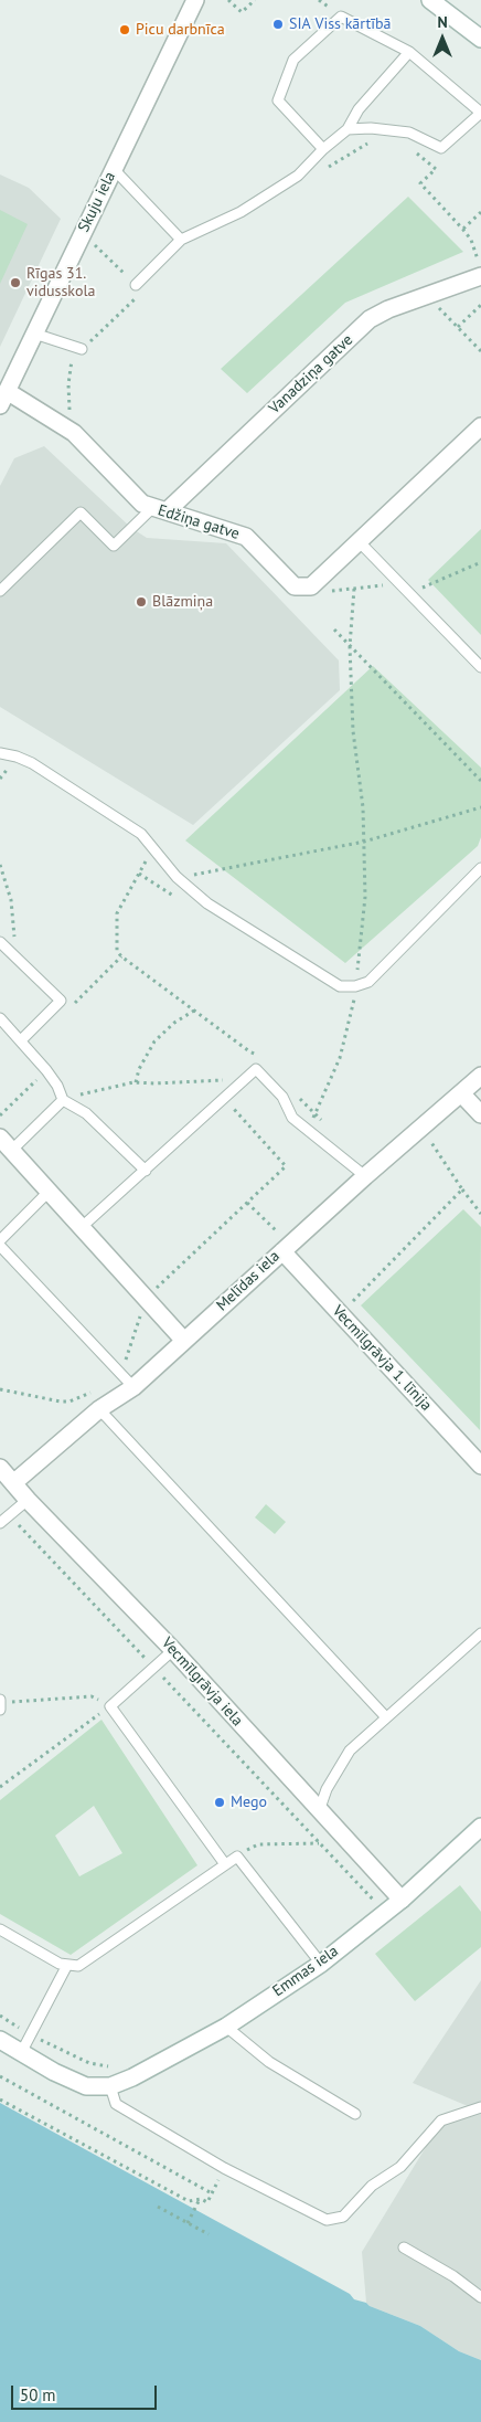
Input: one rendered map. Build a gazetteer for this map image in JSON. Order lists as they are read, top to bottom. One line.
{"streets":{"street":["Skuju iela","Vanadziņa gatve","Edžiņa gatve","Melīdas iela","Vecmīlgrāvja 1. līnija","Vecmīlgrāvja iela","Emmas iela"]},"crossings":[["Skuju iela","Edžiņa gatve"],["Vanadziņa gatve","Edžiņa gatve"],["Melīdas iela","Vecmīlgrāvja 1. līnija"],["Melīdas iela","Vecmīlgrāvja iela"],["Vecmīlgrāvja iela","Emmas iela"]],"places":["SIA Viss kārtībā","Picu darbnīca","Rīgas 31. vidusskola","Blāzmiņa","Mego"],"scale_bar":"50 m","north":"top"}
